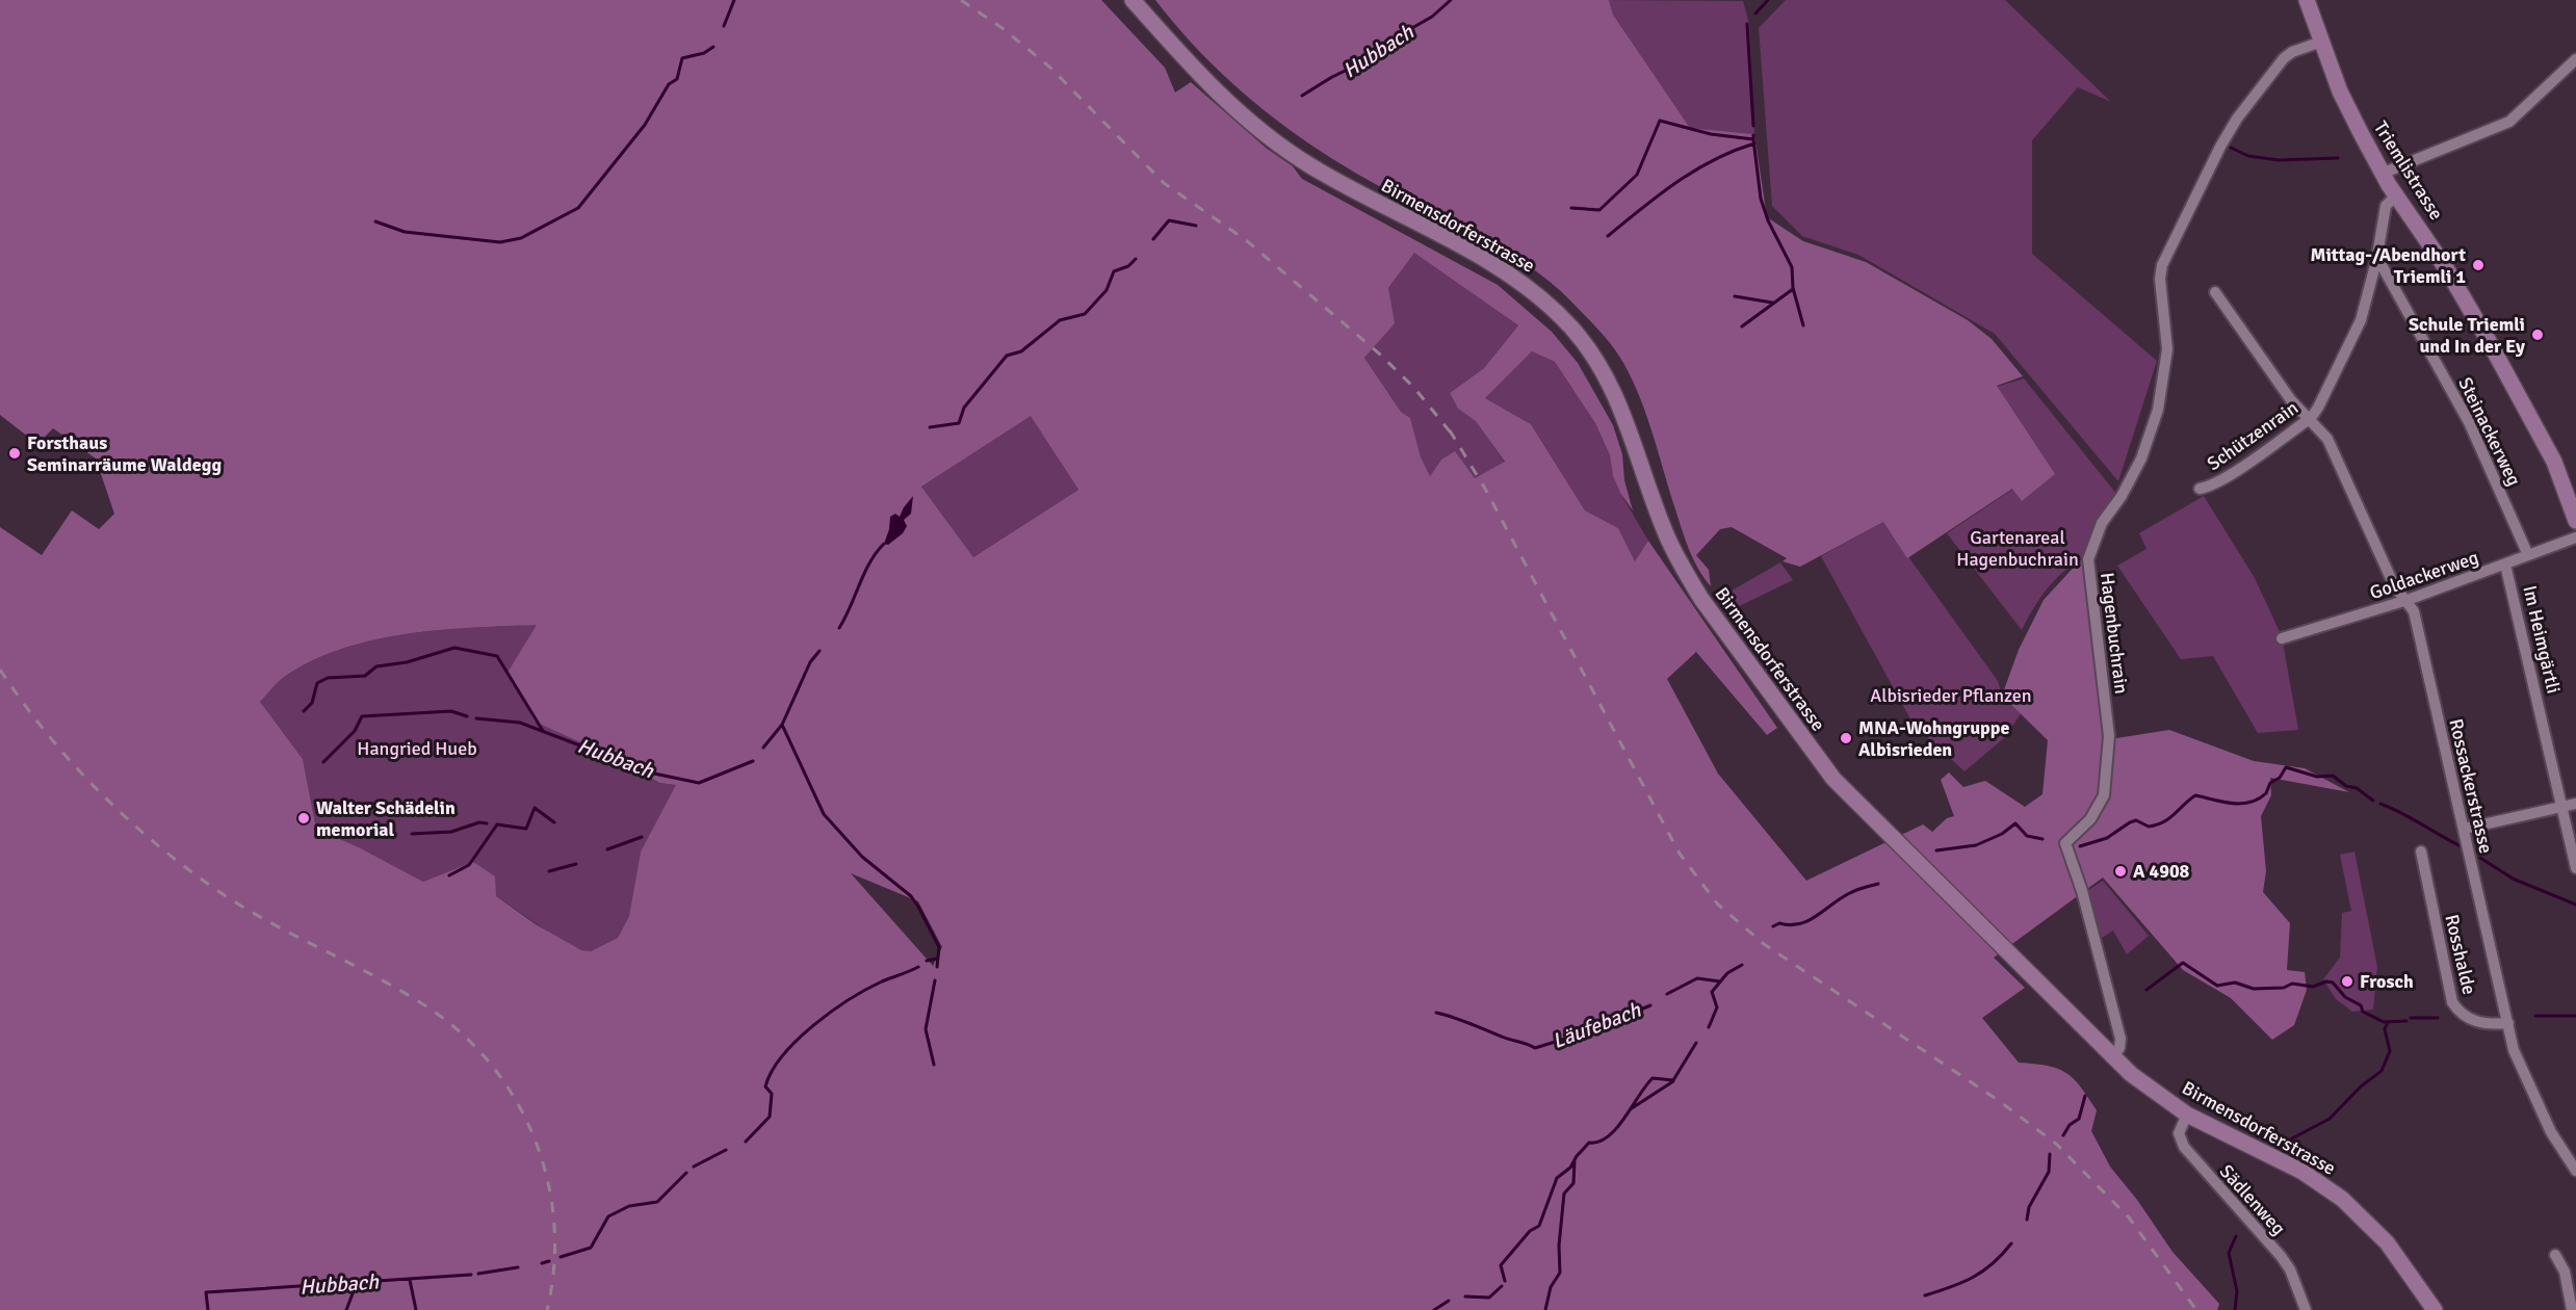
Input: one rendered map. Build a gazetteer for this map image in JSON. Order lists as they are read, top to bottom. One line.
{"streets":{"main road":["Triemlistrasse","Birmensdorferstrasse"],"street":["Steinackerweg","Schützenrain","Goldackerweg","Hagenbuchrain","Im Heimgärtli","Rossackerstrasse","Rosshalde","Sädlenweg"]},"crossings":[["Triemlistrasse","Schützenrain"],["Triemlistrasse","Hagenbuchrain"],["Birmensdorferstrasse","Hagenbuchrain"],["Birmensdorferstrasse","Sädlenweg"],["Steinackerweg","Schützenrain"],["Steinackerweg","Goldackerweg"],["Schützenrain","Rossackerstrasse"],["Goldackerweg","Im Heimgärtli"],["Goldackerweg","Rossackerstrasse"],["Rossackerstrasse","Rosshalde"]],"water":["Hubbach","Läufebach"],"parks":["Gartenareal Hagenbuchrain","Albisrieder Pflanzen","Hangried Hueb"],"places":["Mittag-/Abendhort Triemli 1","Schule Triemli und In der Ey","Forsthaus Seminarräume Waldegg","MNA-Wohngruppe Albisrieden","Walter Schädelin memorial","A 4908","Frosch"]}
